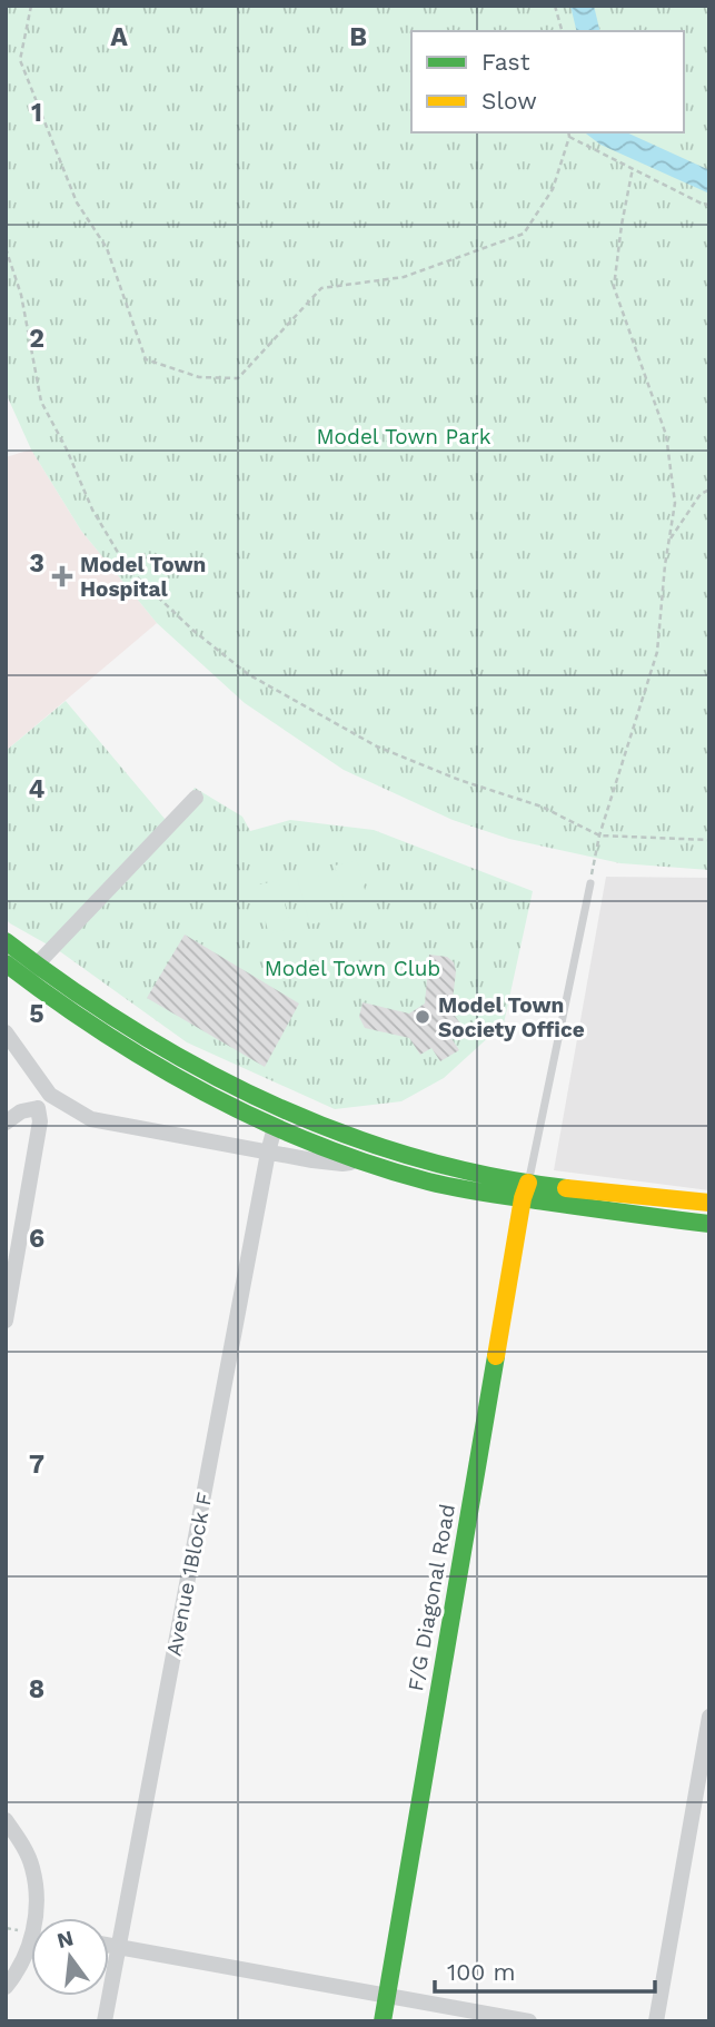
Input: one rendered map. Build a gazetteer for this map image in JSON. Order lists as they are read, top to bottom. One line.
{"streets":{"main road":["F/G Diagonal Road"],"street":["Avenue 1Block F"]},"parks":["Model Town Park","Model Town Club"],"places":{"health":["Model Town Hospital"],"other":["Model Town Society Office"]},"legend":["Fast","Slow"],"scale_bar":"100 m","north":"top","grid":{"columns":["A","B"],"rows":["1","2","3","4","5","6","7","8"]}}
